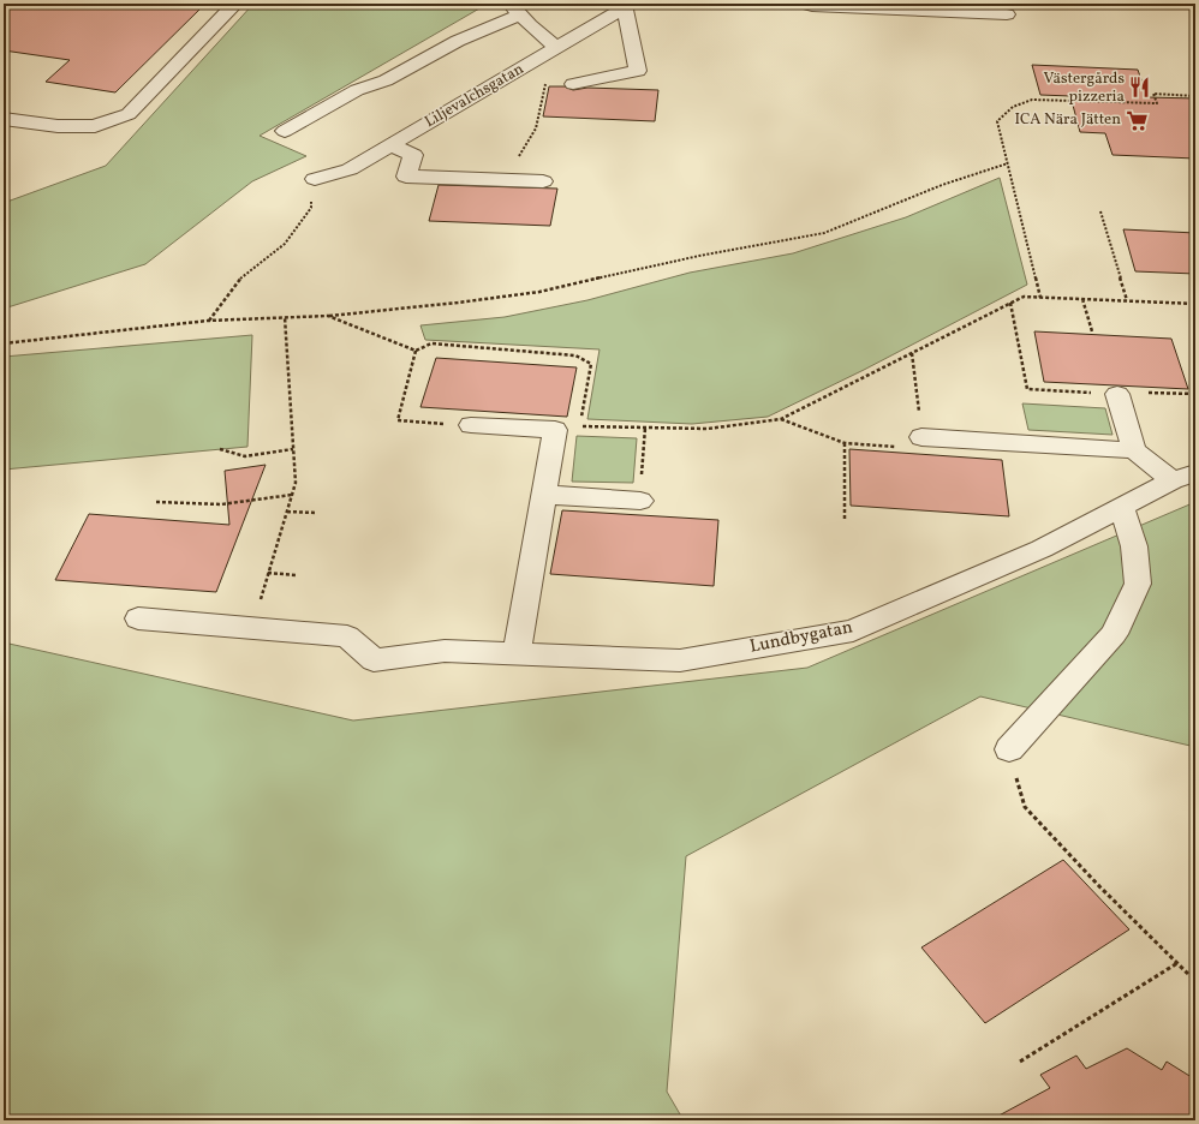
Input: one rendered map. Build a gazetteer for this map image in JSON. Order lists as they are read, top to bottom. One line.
{"streets":{"street":["Liljevalchsgatan","Lundbygatan"]},"places":{"restaurant":["Västergårds pizzeria"],"supermarket":["ICA Nära Jätten"]}}
